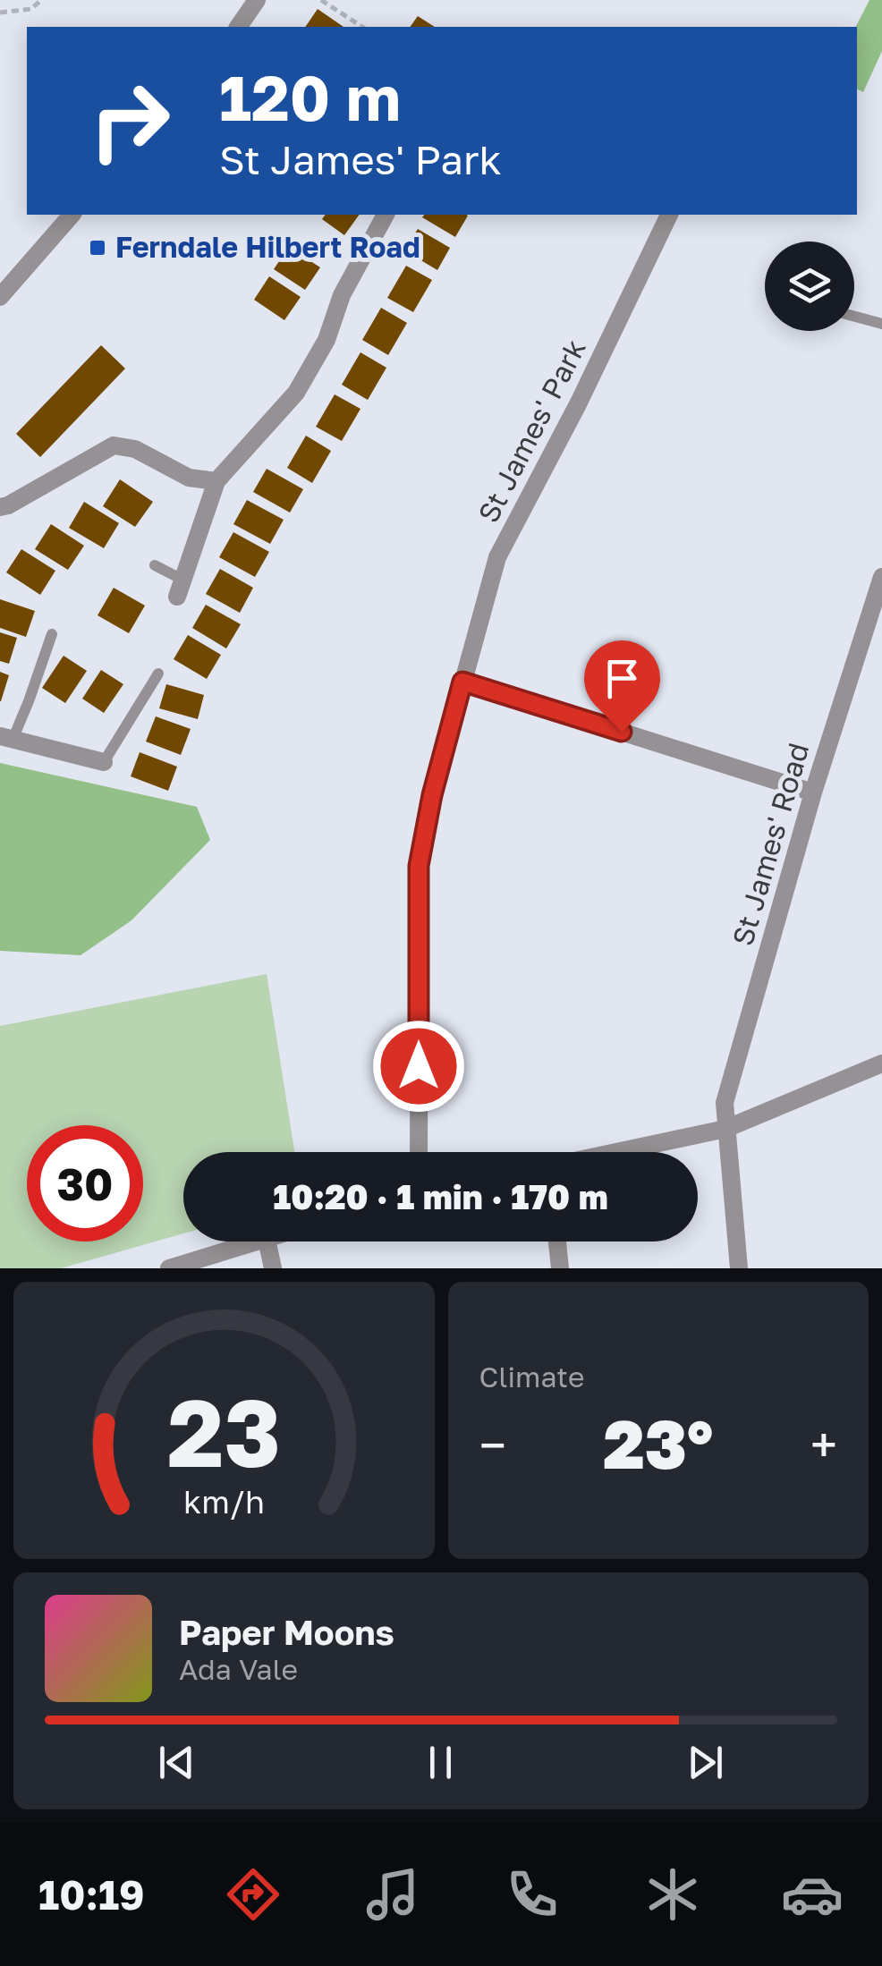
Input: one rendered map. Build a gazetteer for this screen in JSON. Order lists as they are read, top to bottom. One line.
{"streets":{"street":["St James' Park","St James' Road"]},"places":{"transit":["Ferndale Hilbert Road"]},"page":{"turn":["120 m","St James' Park"],"limit":"30","trip":"10:20 · 1 min · 170 m","tile":"Climate","heat":["−","23°","+"],"song":["Paper Moons","Ada Vale"],"tabs":"10:19","gauge":["23","km/h"]}}
